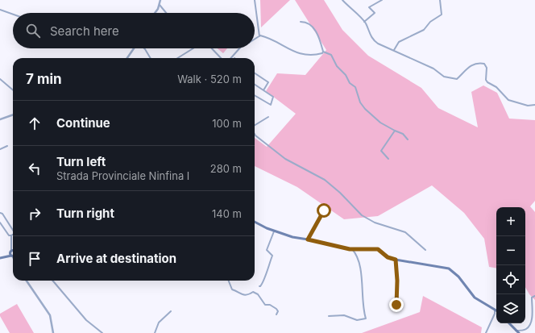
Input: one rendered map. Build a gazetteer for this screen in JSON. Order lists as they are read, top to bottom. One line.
{"page":{"search":"Search here","heading":["7 min","Walk · 520 m"],"list":[["Continue","100 m"],["Turn left","Strada Provinciale Ninfina I","280 m"],["Turn right","140 m"],"Arrive at destination"],"map_buttons":["+","−"]}}
